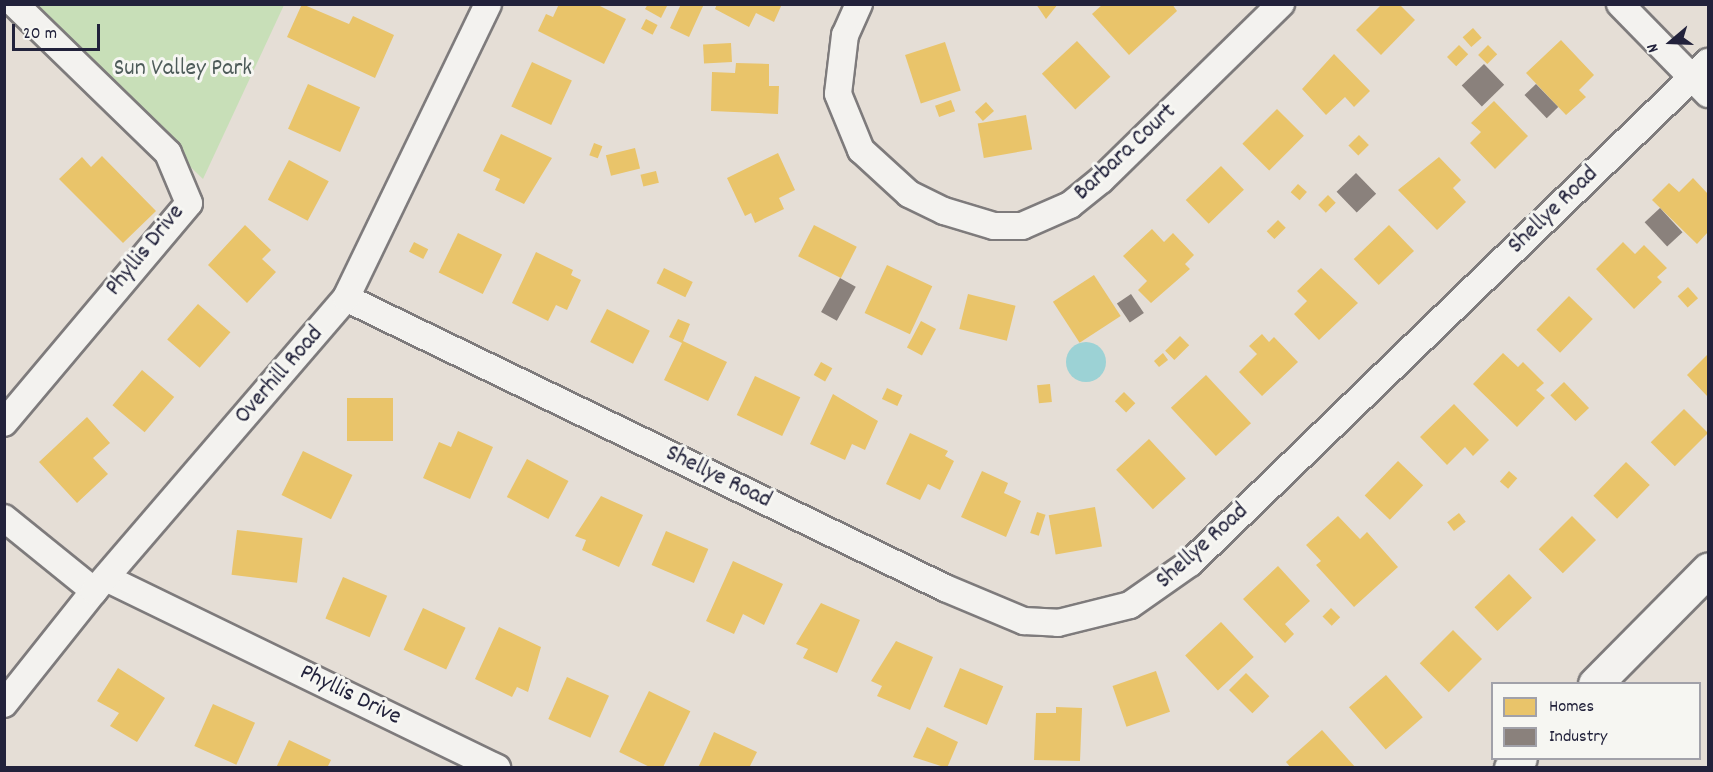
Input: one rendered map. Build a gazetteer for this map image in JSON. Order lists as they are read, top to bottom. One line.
{"streets":{"street":["Barbara Court","Shellye Road","Phyllis Drive","Overhill Road"]},"crossings":[["Shellye Road","Overhill Road"],["Phyllis Drive","Overhill Road"]],"parks":["Sun Valley Park"],"legend":["Homes","Industry"],"scale_bar":"20 m","north":"left"}
